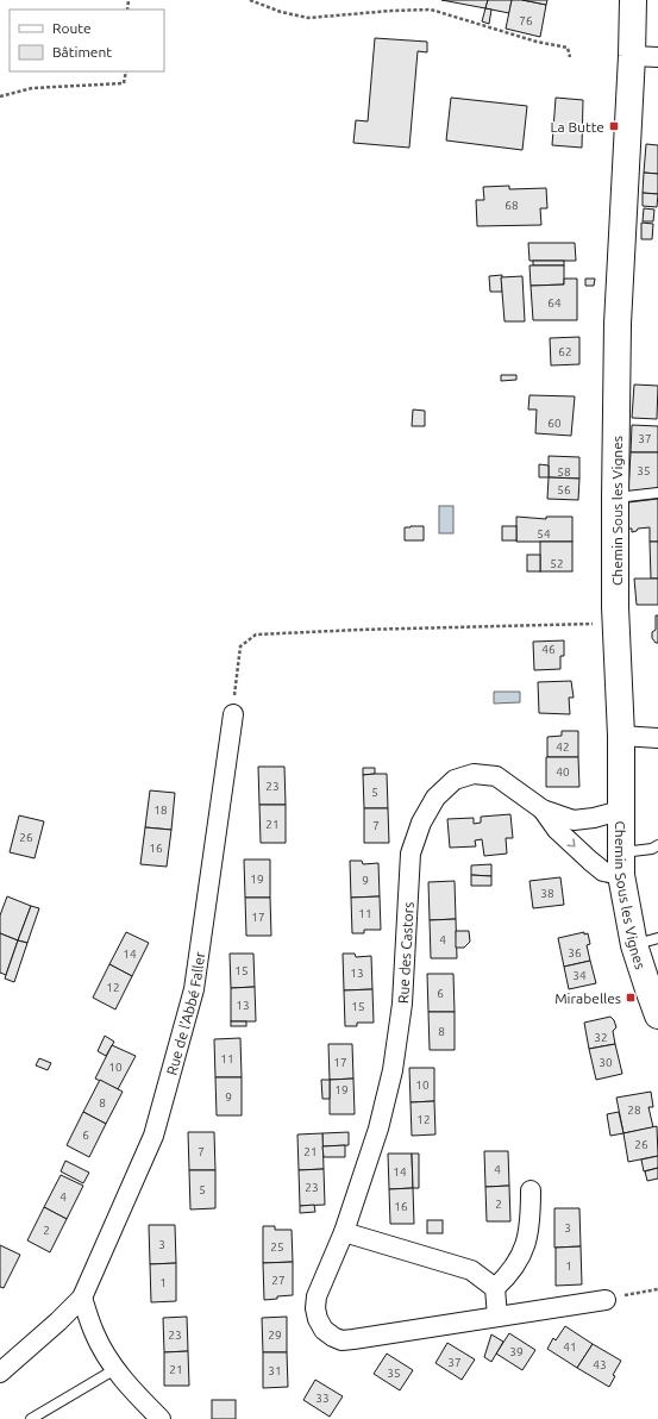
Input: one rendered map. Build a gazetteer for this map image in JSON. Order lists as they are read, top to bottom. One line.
{"streets":{"street":["Chemin Sous les Vignes","Rue des Castors","Rue de l'Abbé Faller"]},"crossings":[["Chemin Sous les Vignes","Rue des Castors"]],"places":{"transit":["La Butte","Mirabelles"]},"house_numbers":["76","68","64","62","60","37","35","58","56","54","52","46","42","40","23","5","18","21","7","26","16","19","9","38","11","17","4","36","14","15","13","34","12","6","13","15","8","32","11","17","30","10","10","19","9","8","28","12","6","26","7","21","4","14","23","5","4","2","16","3","2","3","25","1","27","1","23","29","41","39","37","43","21","31","35","33"],"legend":["Route","Bâtiment"]}
